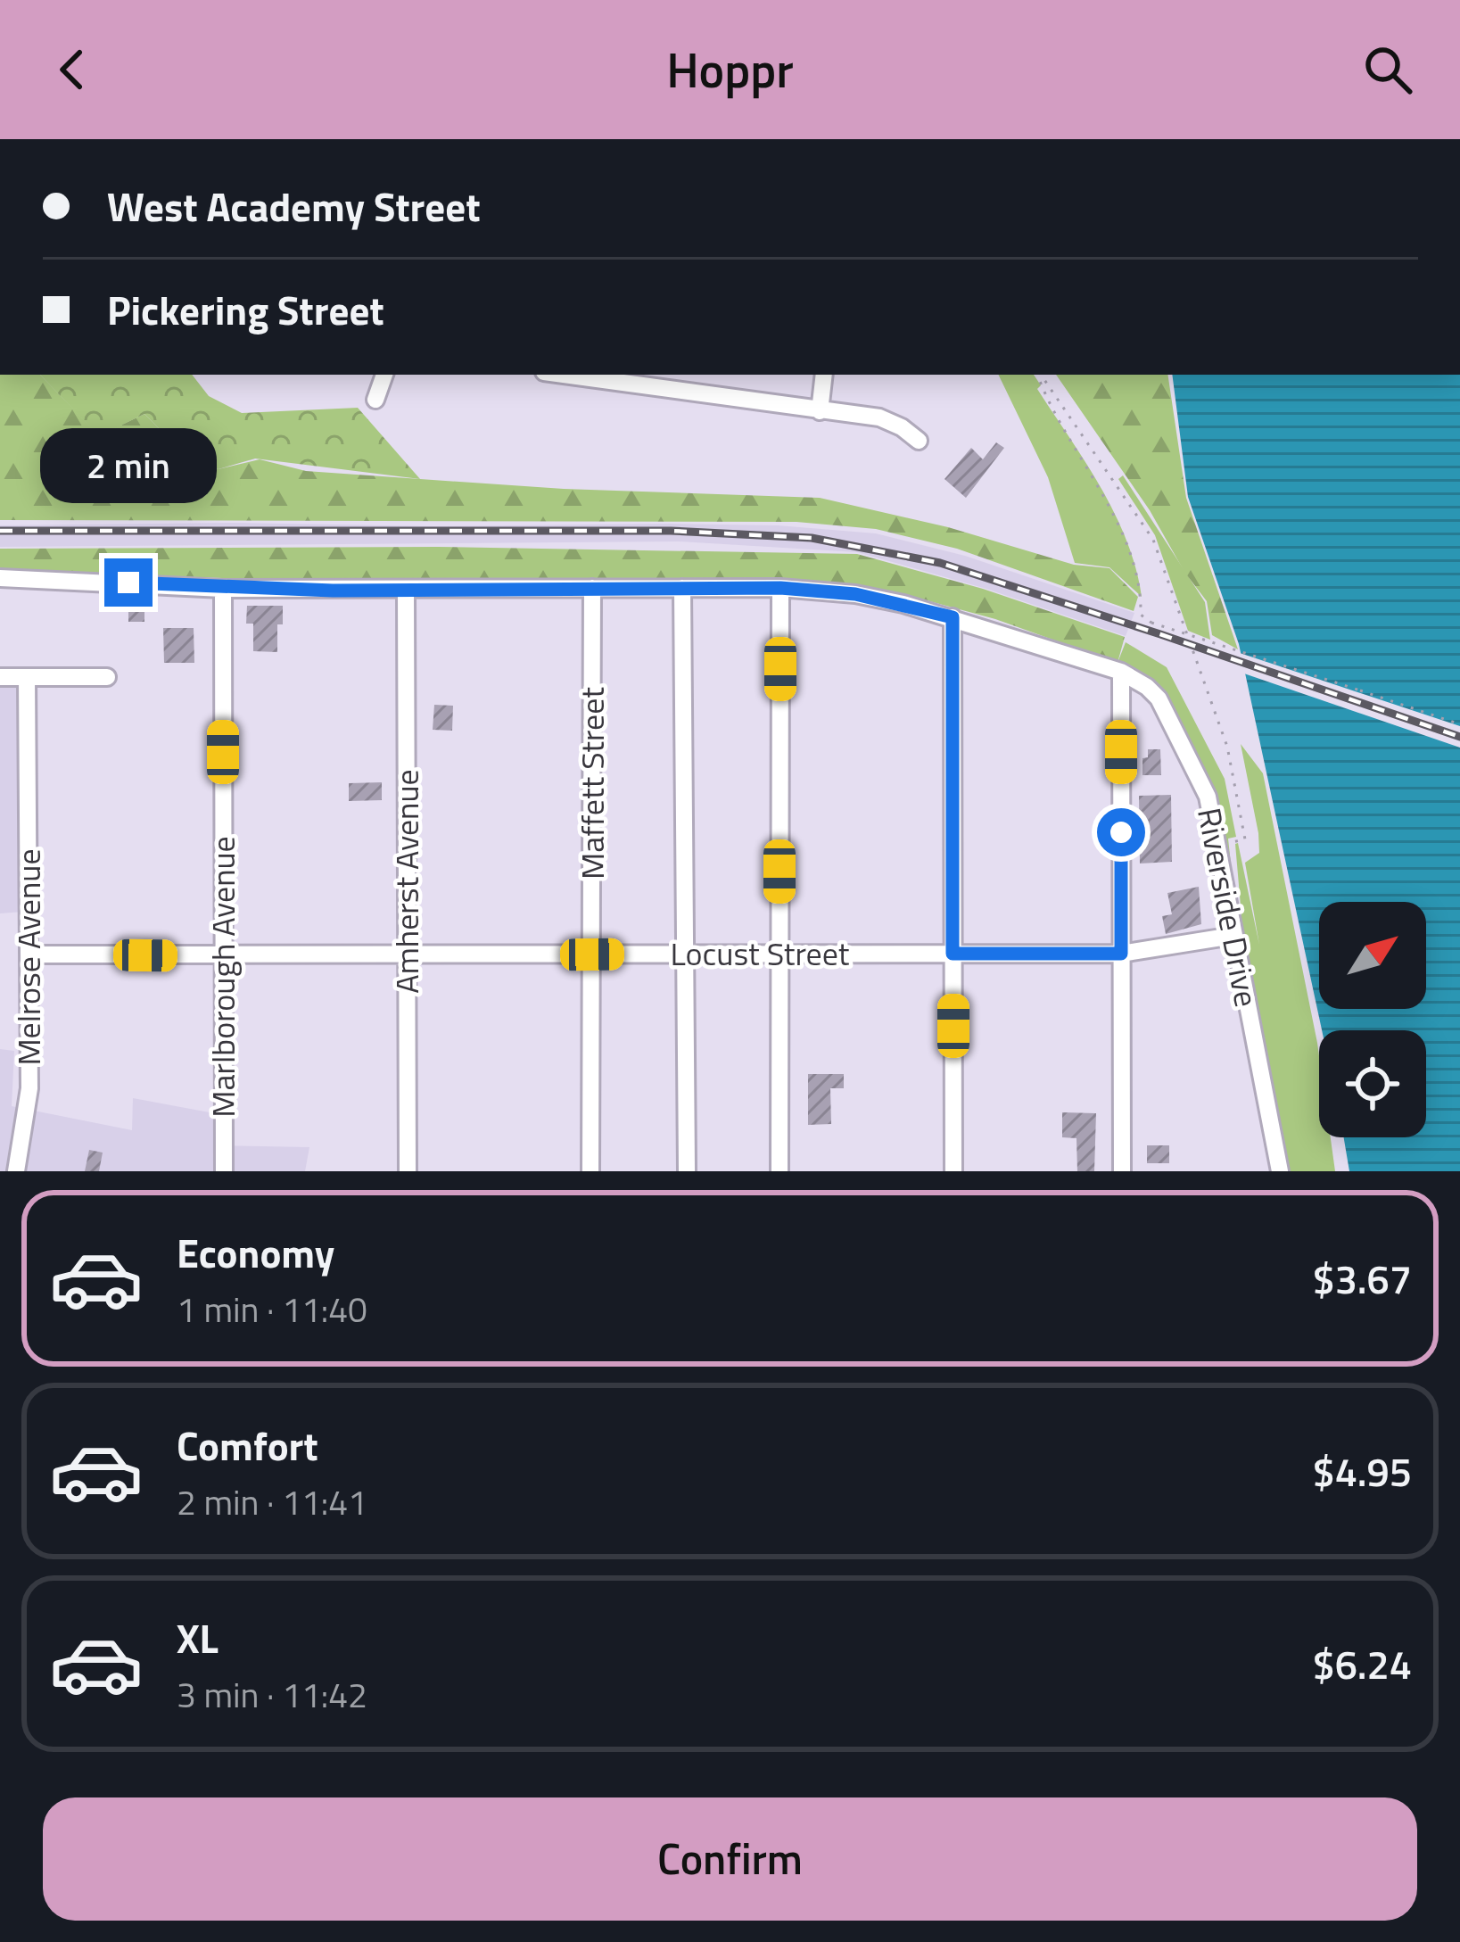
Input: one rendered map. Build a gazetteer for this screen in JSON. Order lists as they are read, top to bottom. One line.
{"streets":{"street":["Maffett Street","Amherst Avenue","Riverside Drive","Locust Street","Melrose Avenue","Marlborough Avenue"]},"crossings":[["Maffett Street","Locust Street"],["Amherst Avenue","Locust Street"],["Riverside Drive","Locust Street"],["Locust Street","Melrose Avenue"],["Locust Street","Marlborough Avenue"]],"north":"top right","page":{"header":"Hoppr","banner":["West Academy Street","Pickering Street"],"bubble":"2 min","list":[{"name":"Economy","note":"1 min · 11:40","value":"$3.67"},{"name":"Comfort","note":"2 min · 11:41","value":"$4.95"},{"name":"XL","note":"3 min · 11:42","value":"$6.24"}],"buttons":"Confirm"}}
